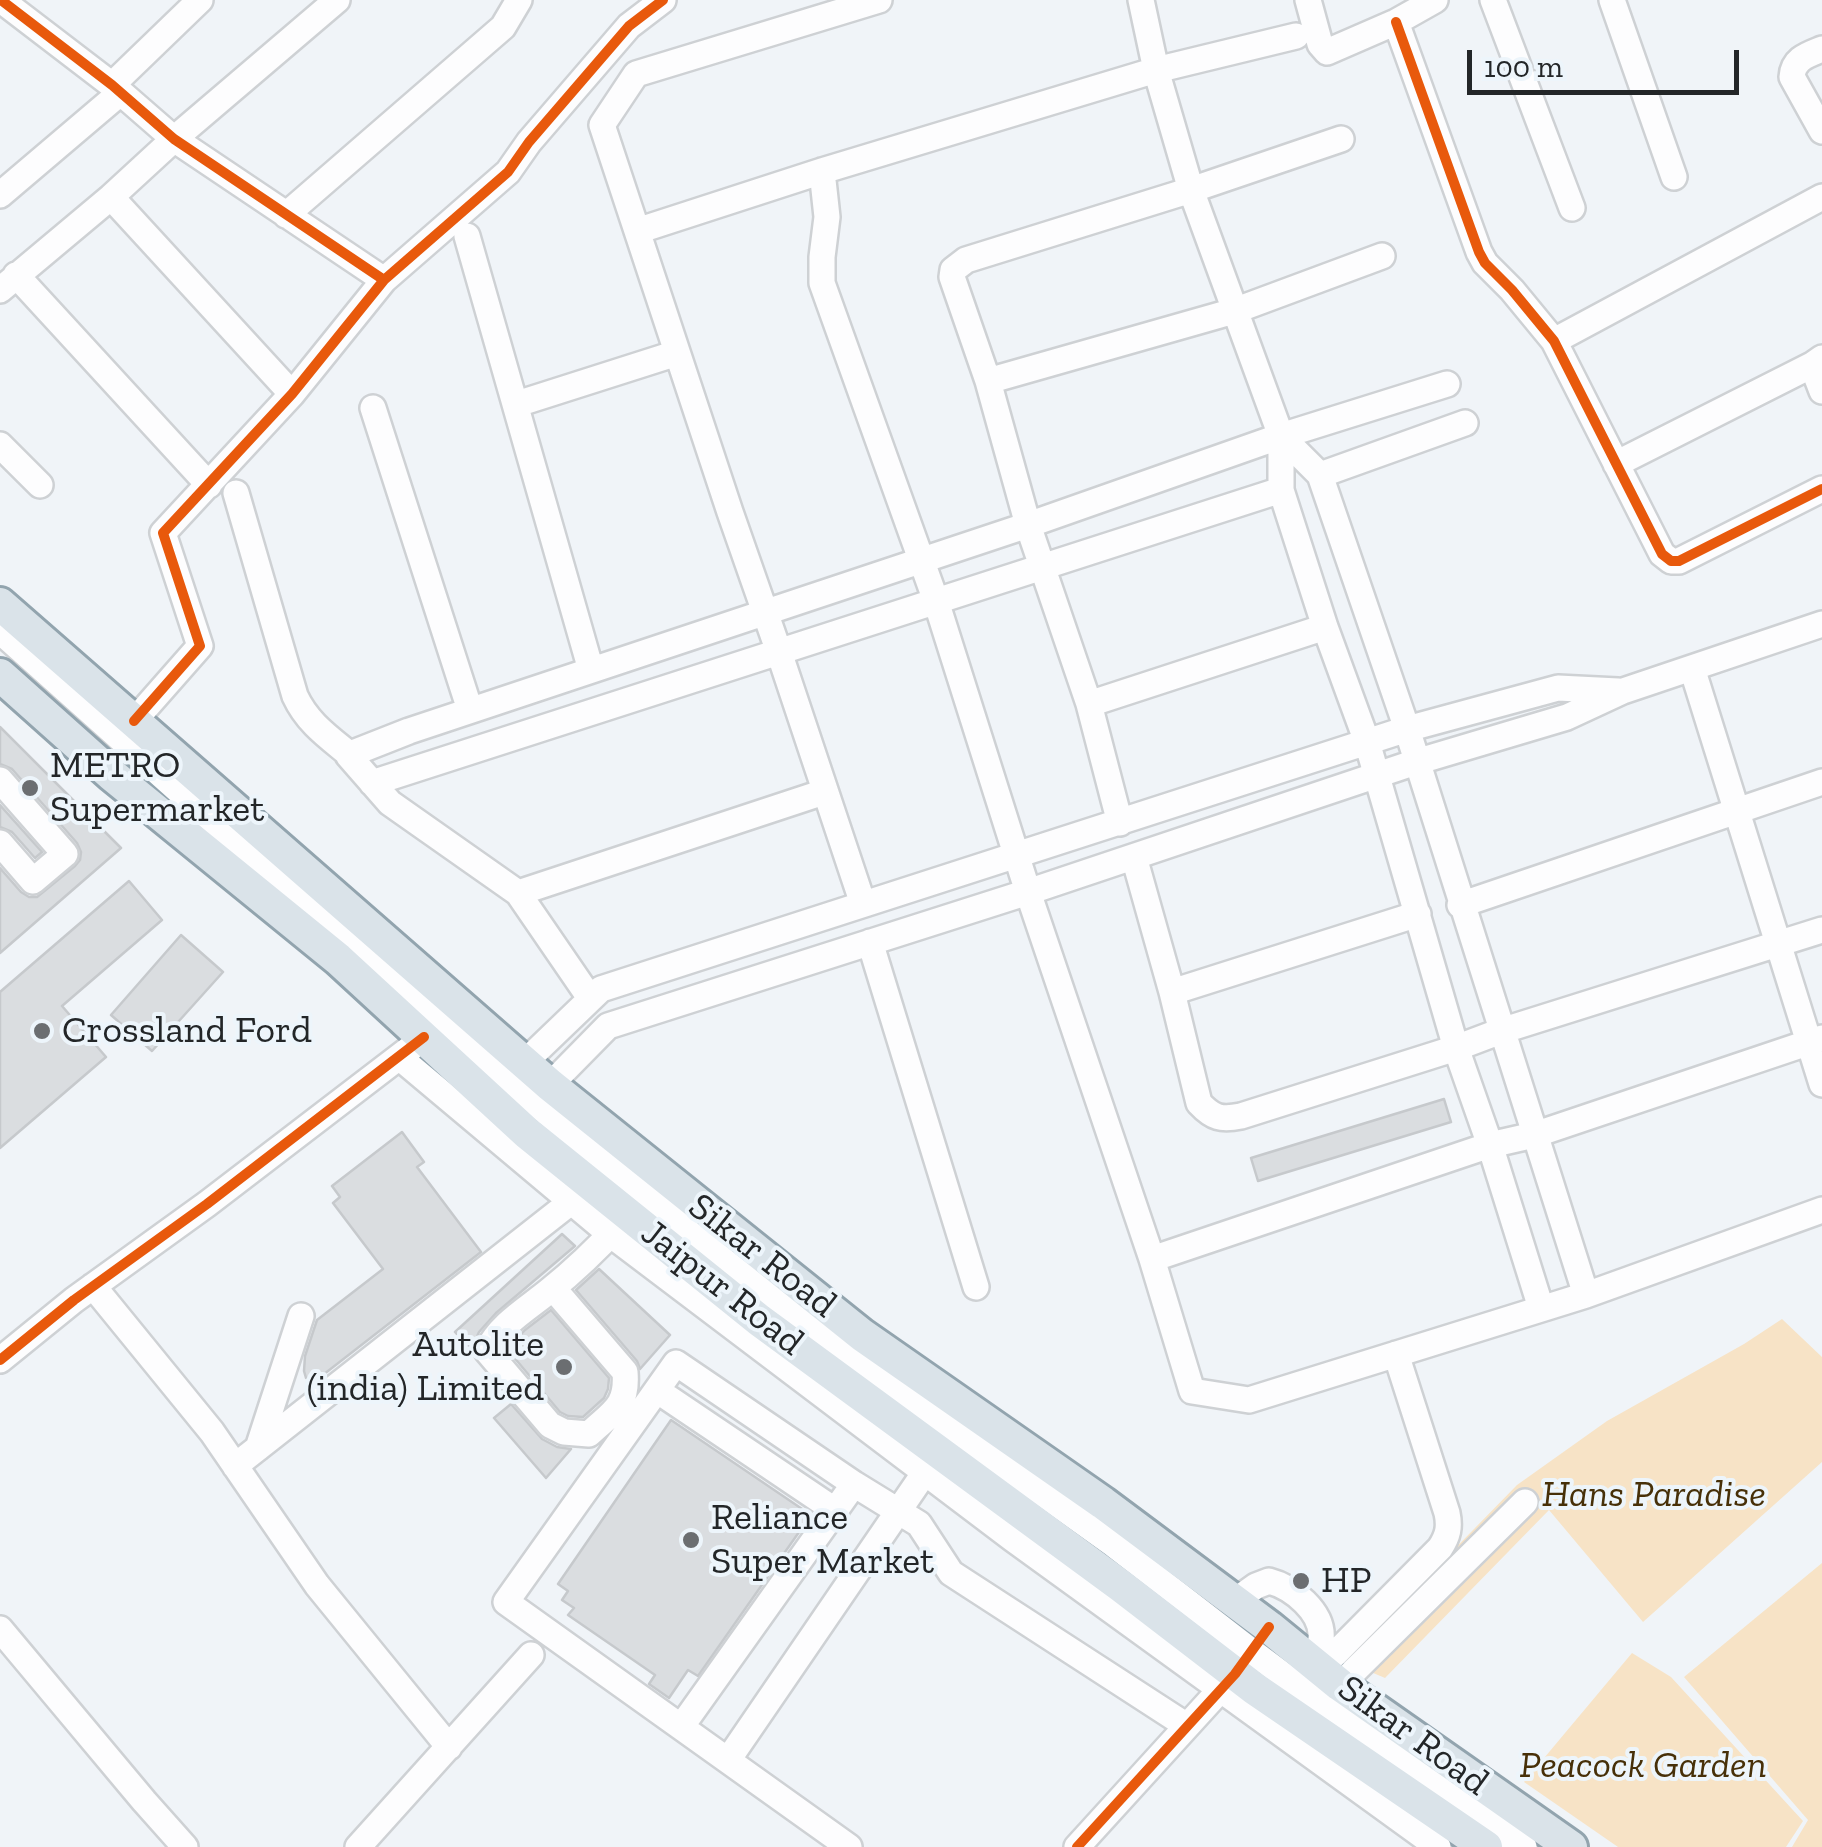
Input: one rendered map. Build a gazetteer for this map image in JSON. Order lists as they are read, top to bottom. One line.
{"streets":{"main road":["Sikar Road","Jaipur Road"]},"crossings":[["Sikar Road","Jaipur Road"]],"parks":["Hans Paradise","Peacock Garden"],"places":["METRO Supermarket","Crossland Ford","Autolite (india) Limited","Reliance Super Market","HP"],"scale_bar":"100 m"}
